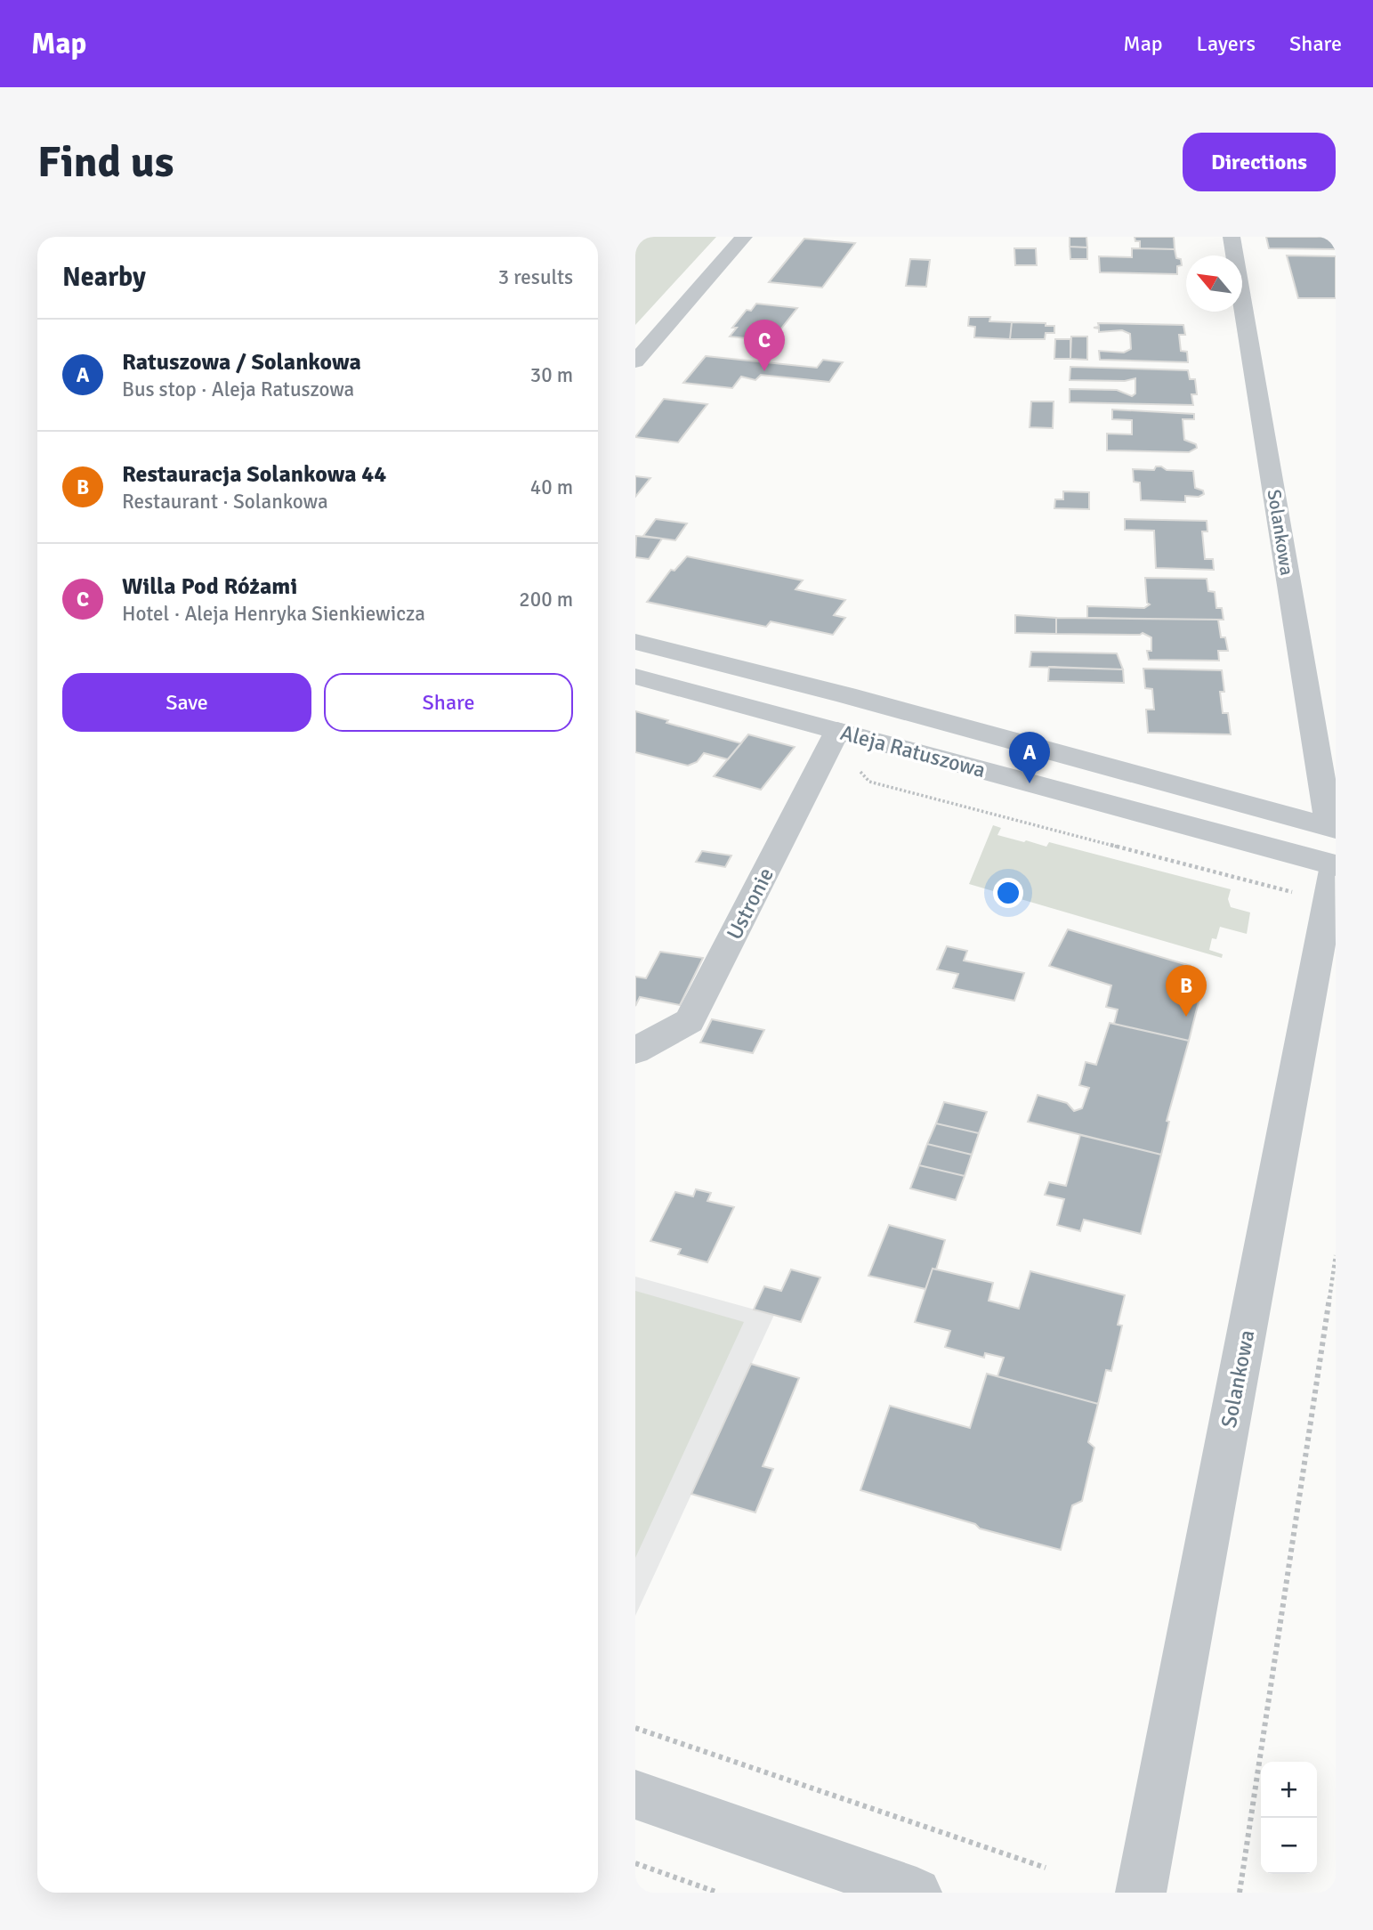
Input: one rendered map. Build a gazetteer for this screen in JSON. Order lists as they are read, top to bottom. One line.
{"streets":{"street":["Solankowa","Aleja Ratuszowa","Ustronie"]},"crossings":[["Solankowa","Aleja Ratuszowa"],["Aleja Ratuszowa","Ustronie"]],"north":"top left","page":{"header":"Map","nav":["Map","Layers","Share"],"buttons":["Directions",["Save","Share"]],"title":"Find us","heading":["Nearby","3 results"],"list":[{"mark":"A","name":"Ratuszowa / Solankowa","note":"Bus stop · Aleja Ratuszowa","value":"30 m"},{"mark":"B","name":"Restauracja Solankowa 44","note":"Restaurant · Solankowa","value":"40 m"},{"mark":"C","name":"Willa Pod Różami","note":"Hotel · Aleja Henryka Sienkiewicza","value":"200 m"}],"pins":["C","A","B"],"map_buttons":["+","−"]}}
